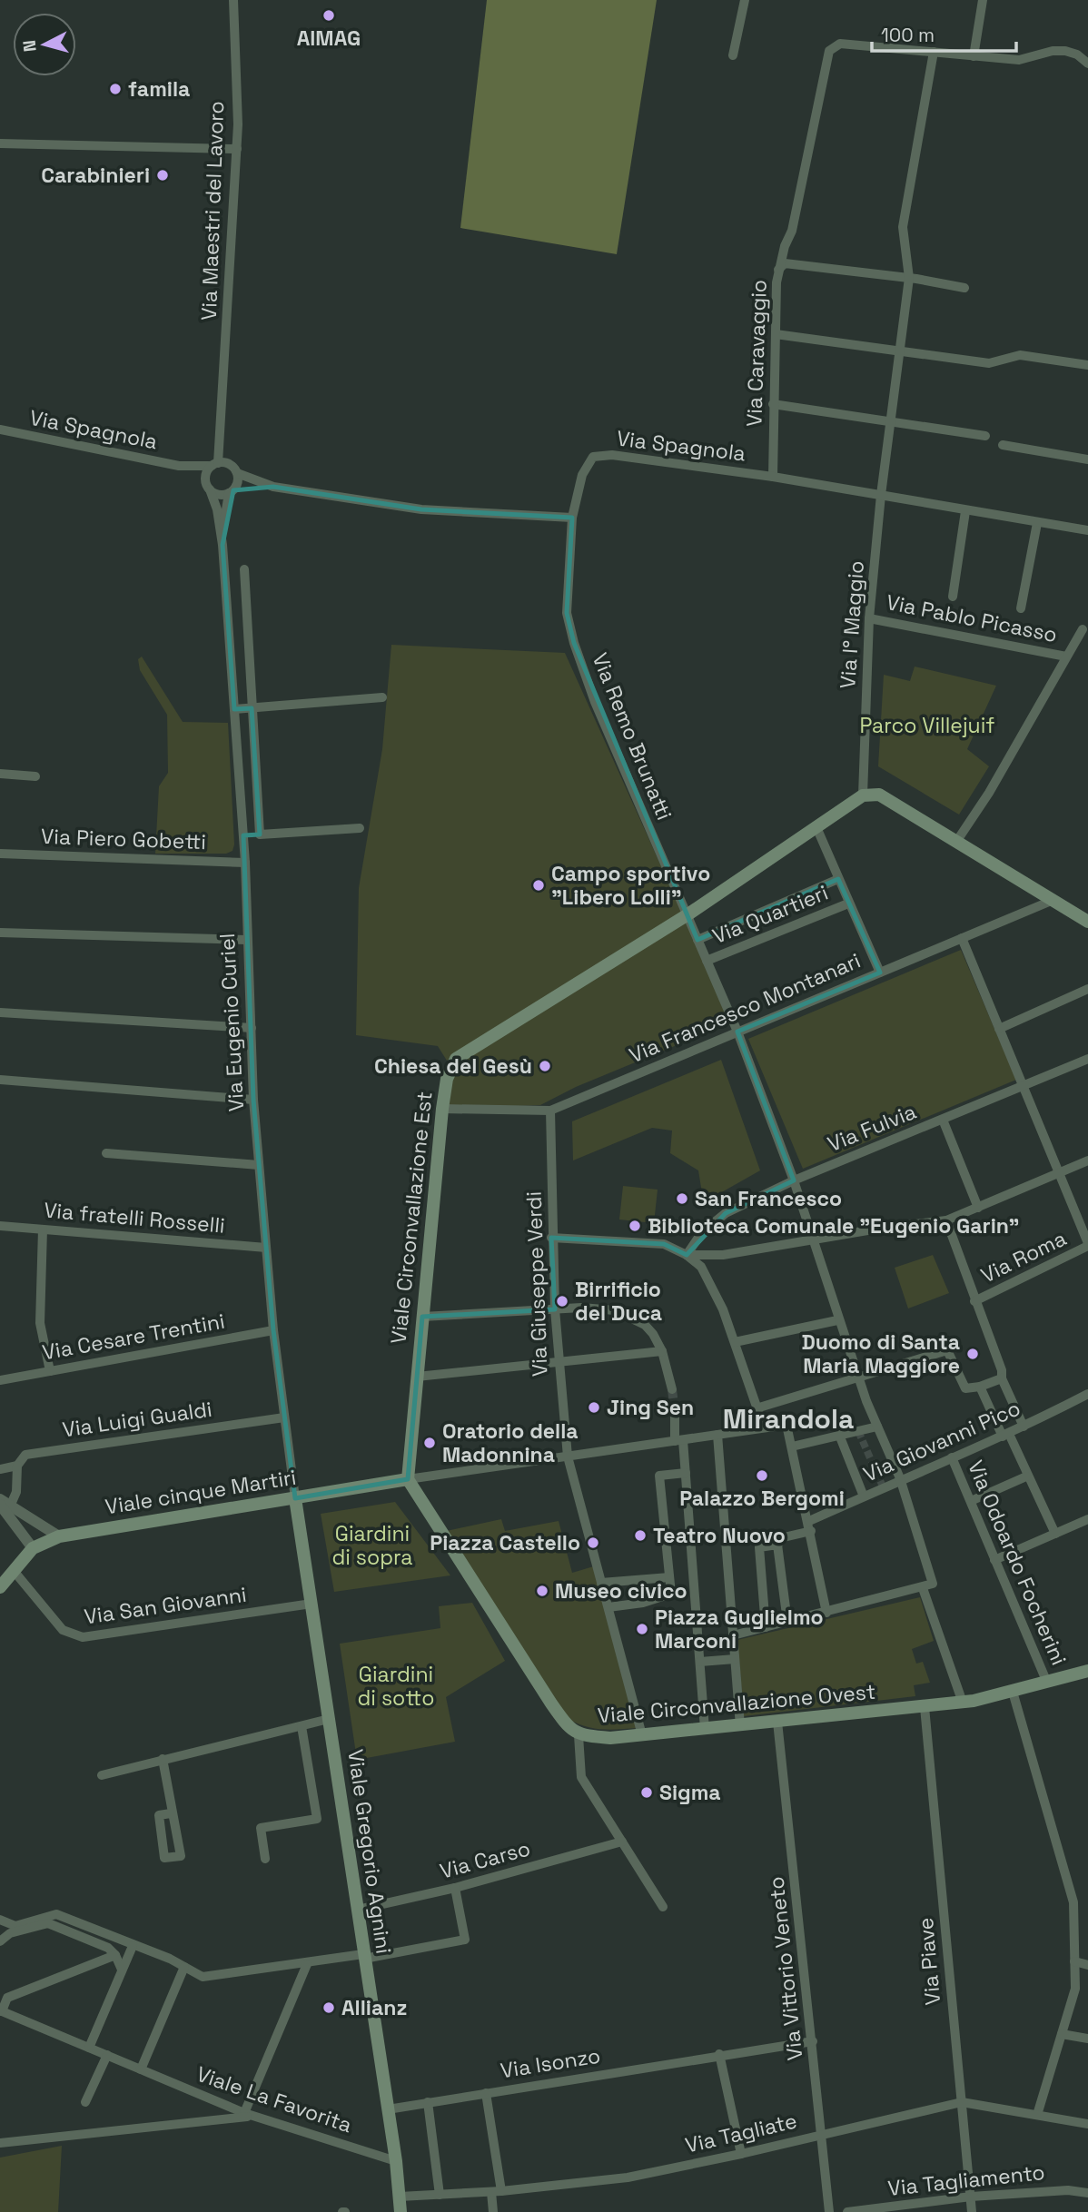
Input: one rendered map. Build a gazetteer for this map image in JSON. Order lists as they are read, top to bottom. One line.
{"streets":{"main road":["Viale Circonvallazione Est","Viale cinque Martiri","Viale Circonvallazione Ovest","Viale Gregorio Agnini"],"street":["Via Maestri del Lavoro","Via Caravaggio","Via Spagnola","Via Pablo Picasso","Via I° Maggio","Via Remo Brunatti","Via Piero Gobetti","Via Quartieri","Via Francesco Montanari","Via Eugenio Curiel","Via Fulvia","Via fratelli Rosselli","Via Roma","Via Giuseppe Verdi","Via Cesare Trentini","Via Luigi Gualdi","Via Giovanni Pico","Via Odoardo Focherini","Via San Giovanni","Via Carso","Via Piave","Via Vittorio Veneto","Via Isonzo","Viale La Favorita","Via Tagliate","Via Tagliamento"]},"crossings":[["Via Maestri del Lavoro","Via Spagnola"],["Via Maestri del Lavoro","Via Eugenio Curiel"],["Via Caravaggio","Via Spagnola"],["Via Caravaggio","Via I° Maggio"],["Via Spagnola","Via I° Maggio"],["Via Spagnola","Via Remo Brunatti"],["Via Spagnola","Via Eugenio Curiel"],["Via Pablo Picasso","Via I° Maggio"],["Via I° Maggio","Viale Circonvallazione Est"],["Via Remo Brunatti","Via Quartieri"],["Via Remo Brunatti","Via Francesco Montanari"],["Via Remo Brunatti","Via Fulvia"],["Via Remo Brunatti","Viale Circonvallazione Est"],["Via Remo Brunatti","Via Giovanni Pico"],["Via Piero Gobetti","Via Eugenio Curiel"],["Via Francesco Montanari","Viale Circonvallazione Est"],["Via Francesco Montanari","Via Giuseppe Verdi"],["Via Eugenio Curiel","Via fratelli Rosselli"],["Via Eugenio Curiel","Via Cesare Trentini"],["Via Eugenio Curiel","Via Luigi Gualdi"],["Via Eugenio Curiel","Viale cinque Martiri"],["Via Eugenio Curiel","Viale Gregorio Agnini"],["Viale Circonvallazione Est","Viale cinque Martiri"],["Viale Circonvallazione Est","Viale Circonvallazione Ovest"],["Via Giovanni Pico","Via Odoardo Focherini"],["Viale cinque Martiri","Via San Giovanni"],["Viale cinque Martiri","Viale Circonvallazione Ovest"],["Viale cinque Martiri","Viale Gregorio Agnini"],["Via Odoardo Focherini","Viale Circonvallazione Ovest"],["Via San Giovanni","Viale Gregorio Agnini"],["Viale Circonvallazione Ovest","Via Piave"],["Viale Circonvallazione Ovest","Via Vittorio Veneto"],["Viale Gregorio Agnini","Via Carso"],["Viale Gregorio Agnini","Via Isonzo"],["Viale Gregorio Agnini","Viale La Favorita"],["Viale Gregorio Agnini","Via Tagliate"],["Via Piave","Via Tagliate"],["Via Piave","Via Tagliamento"],["Via Vittorio Veneto","Via Isonzo"],["Via Vittorio Veneto","Via Tagliate"]],"districts":["Mirandola"],"parks":["Parco Villejuif","Giardini di sopra","Giardini di sotto"],"places":["AIMAG","famila","Carabinieri","Campo sportivo \"Libero Lolli\"","Chiesa del Gesù","San Francesco","Biblioteca Comunale \"Eugenio Garin\"","Birrificio del Duca","Duomo di Santa Maria Maggiore","Jing Sen","Oratorio della Madonnina","Palazzo Bergomi","Teatro Nuovo","Piazza Castello","Museo civico","Piazza Guglielmo Marconi","Sigma","Allianz"],"scale_bar":"100 m","north":"left"}
